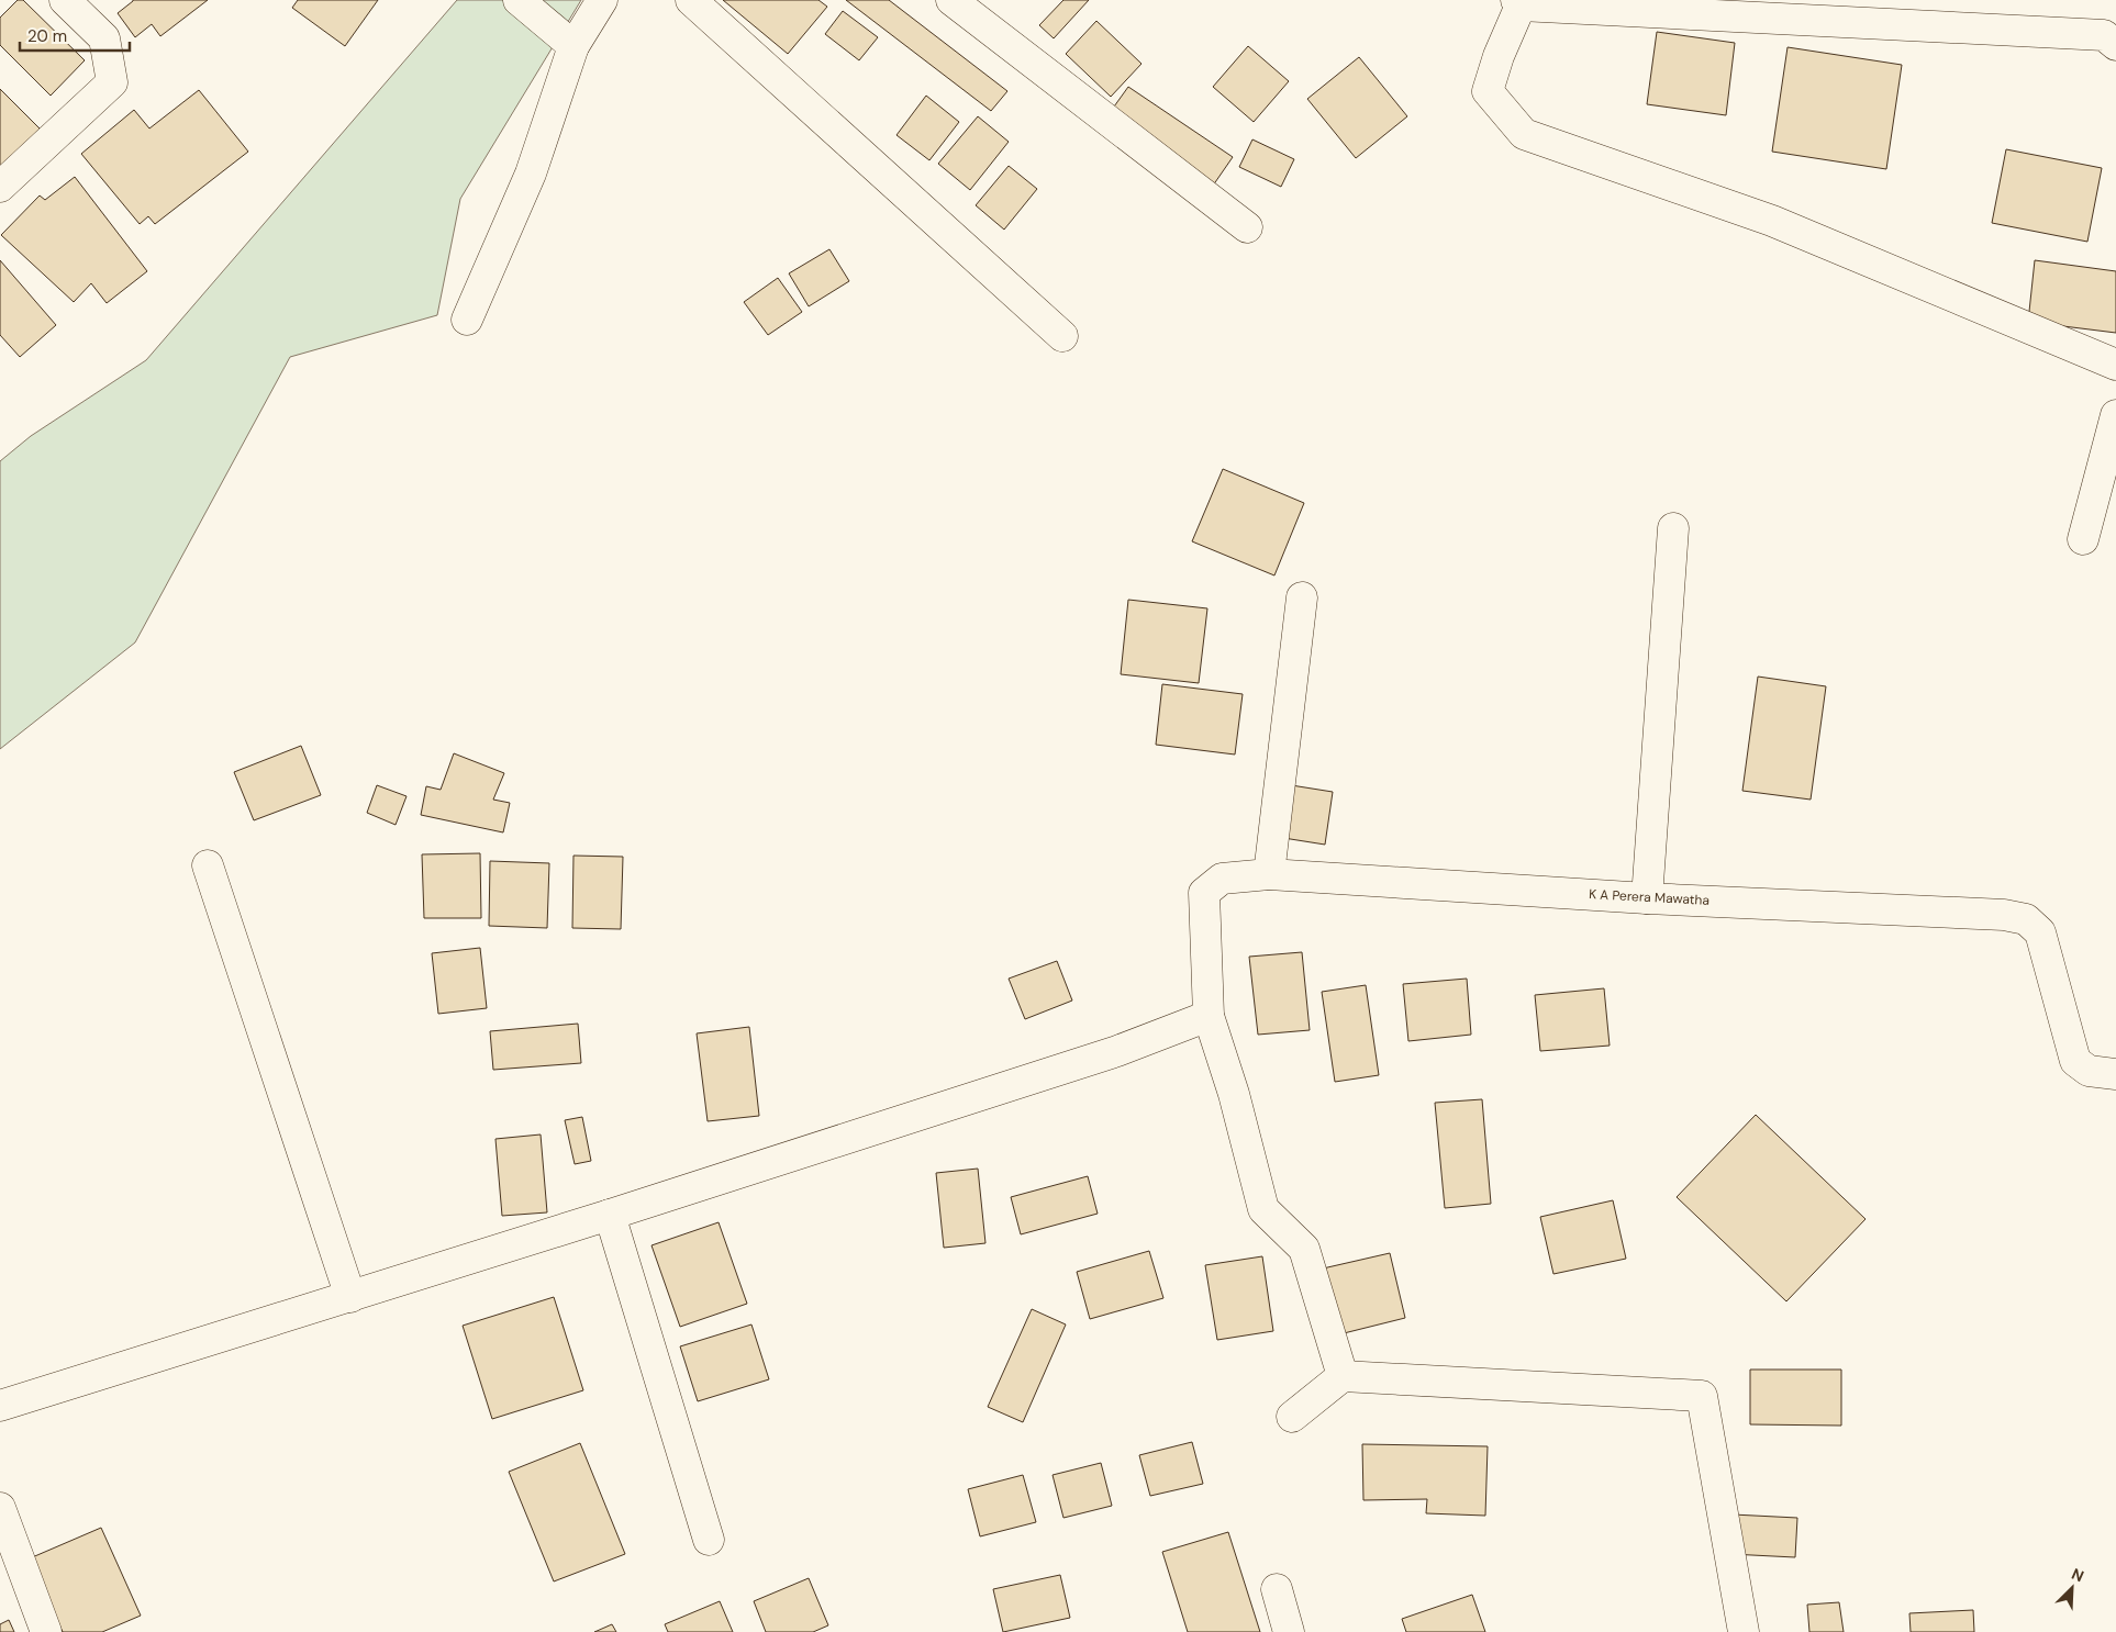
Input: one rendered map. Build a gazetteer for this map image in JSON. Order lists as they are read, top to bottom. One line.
{"streets":{"street":["K A Perera Mawatha"]},"scale_bar":"20 m","north":"top right"}
